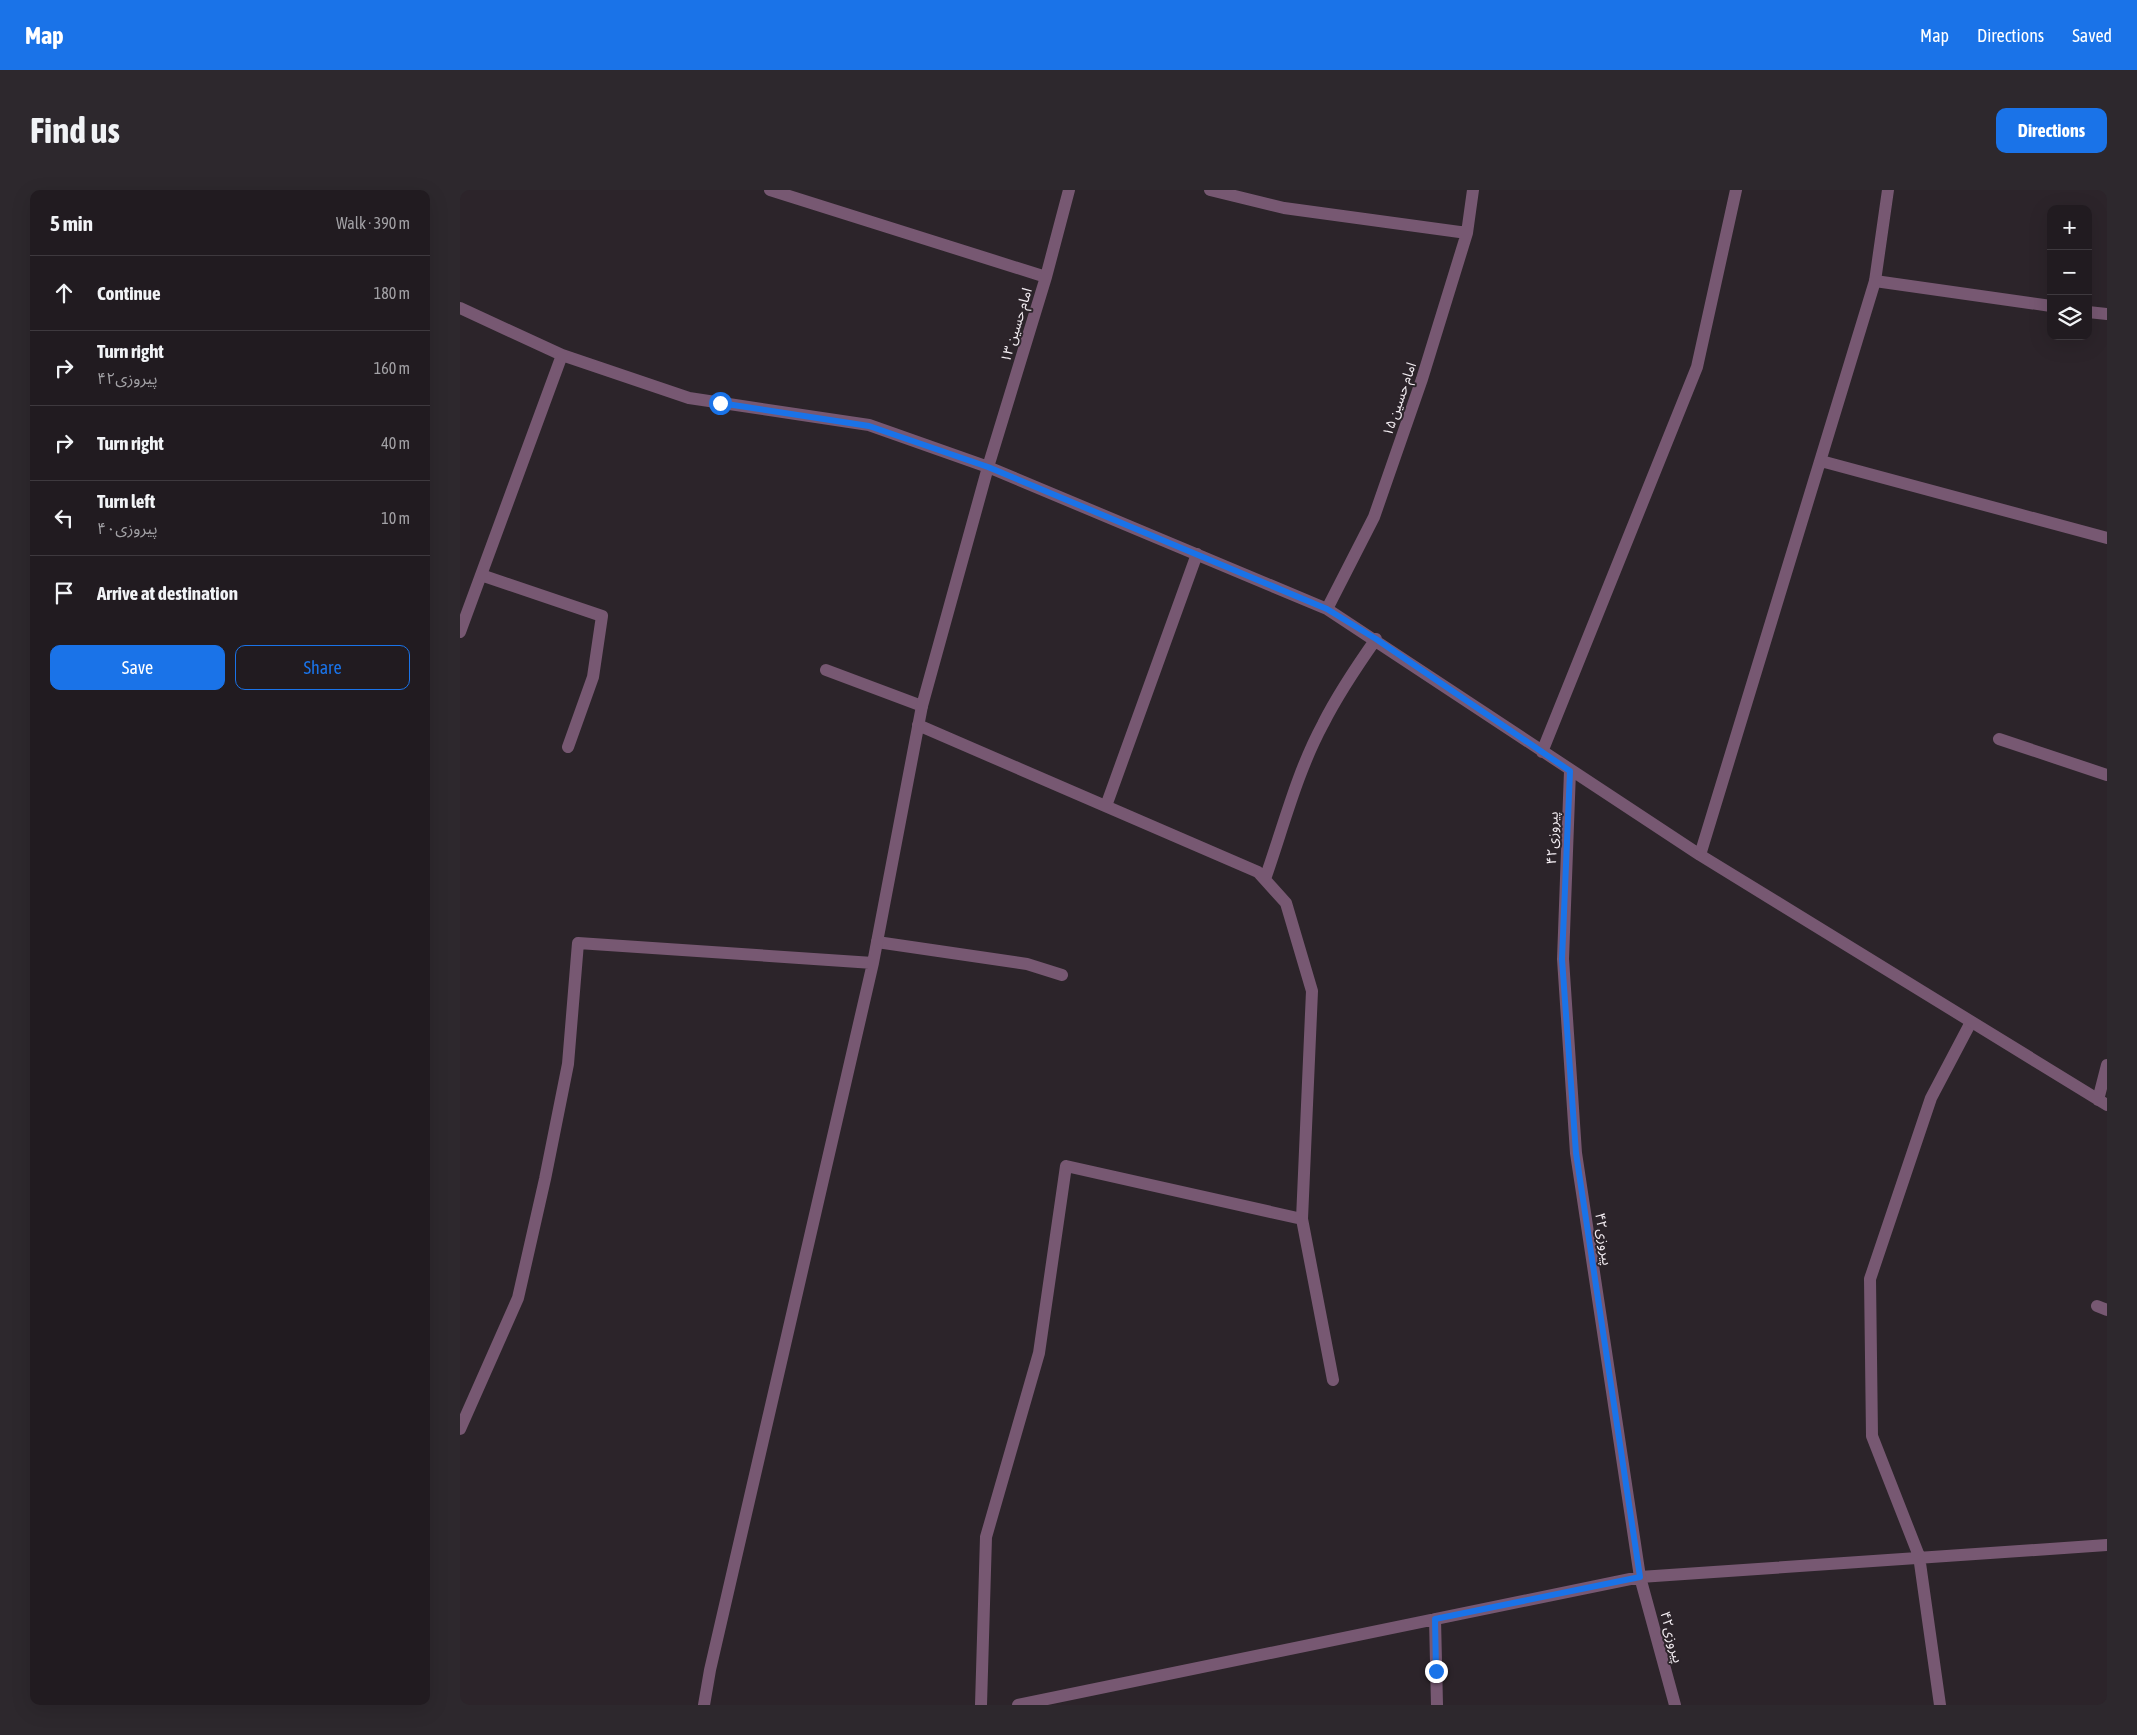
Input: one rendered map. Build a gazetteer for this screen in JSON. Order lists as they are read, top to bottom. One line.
{"streets":{"street":["امام حسین ۱۳","امام حسین ۱۵","پیروزی۴۲"]},"page":{"header":"Map","nav":["Map","Directions","Saved"],"buttons":["Directions",["Save","Share"]],"title":"Find us","heading":["5 min","Walk · 390 m"],"map_buttons":["+","−"],"list":[["Continue","180 m"],["Turn right","پیروزی۴۲","160 m"],["Turn right","40 m"],["Turn left","پیروزی۴۰","10 m"],"Arrive at destination"]}}
